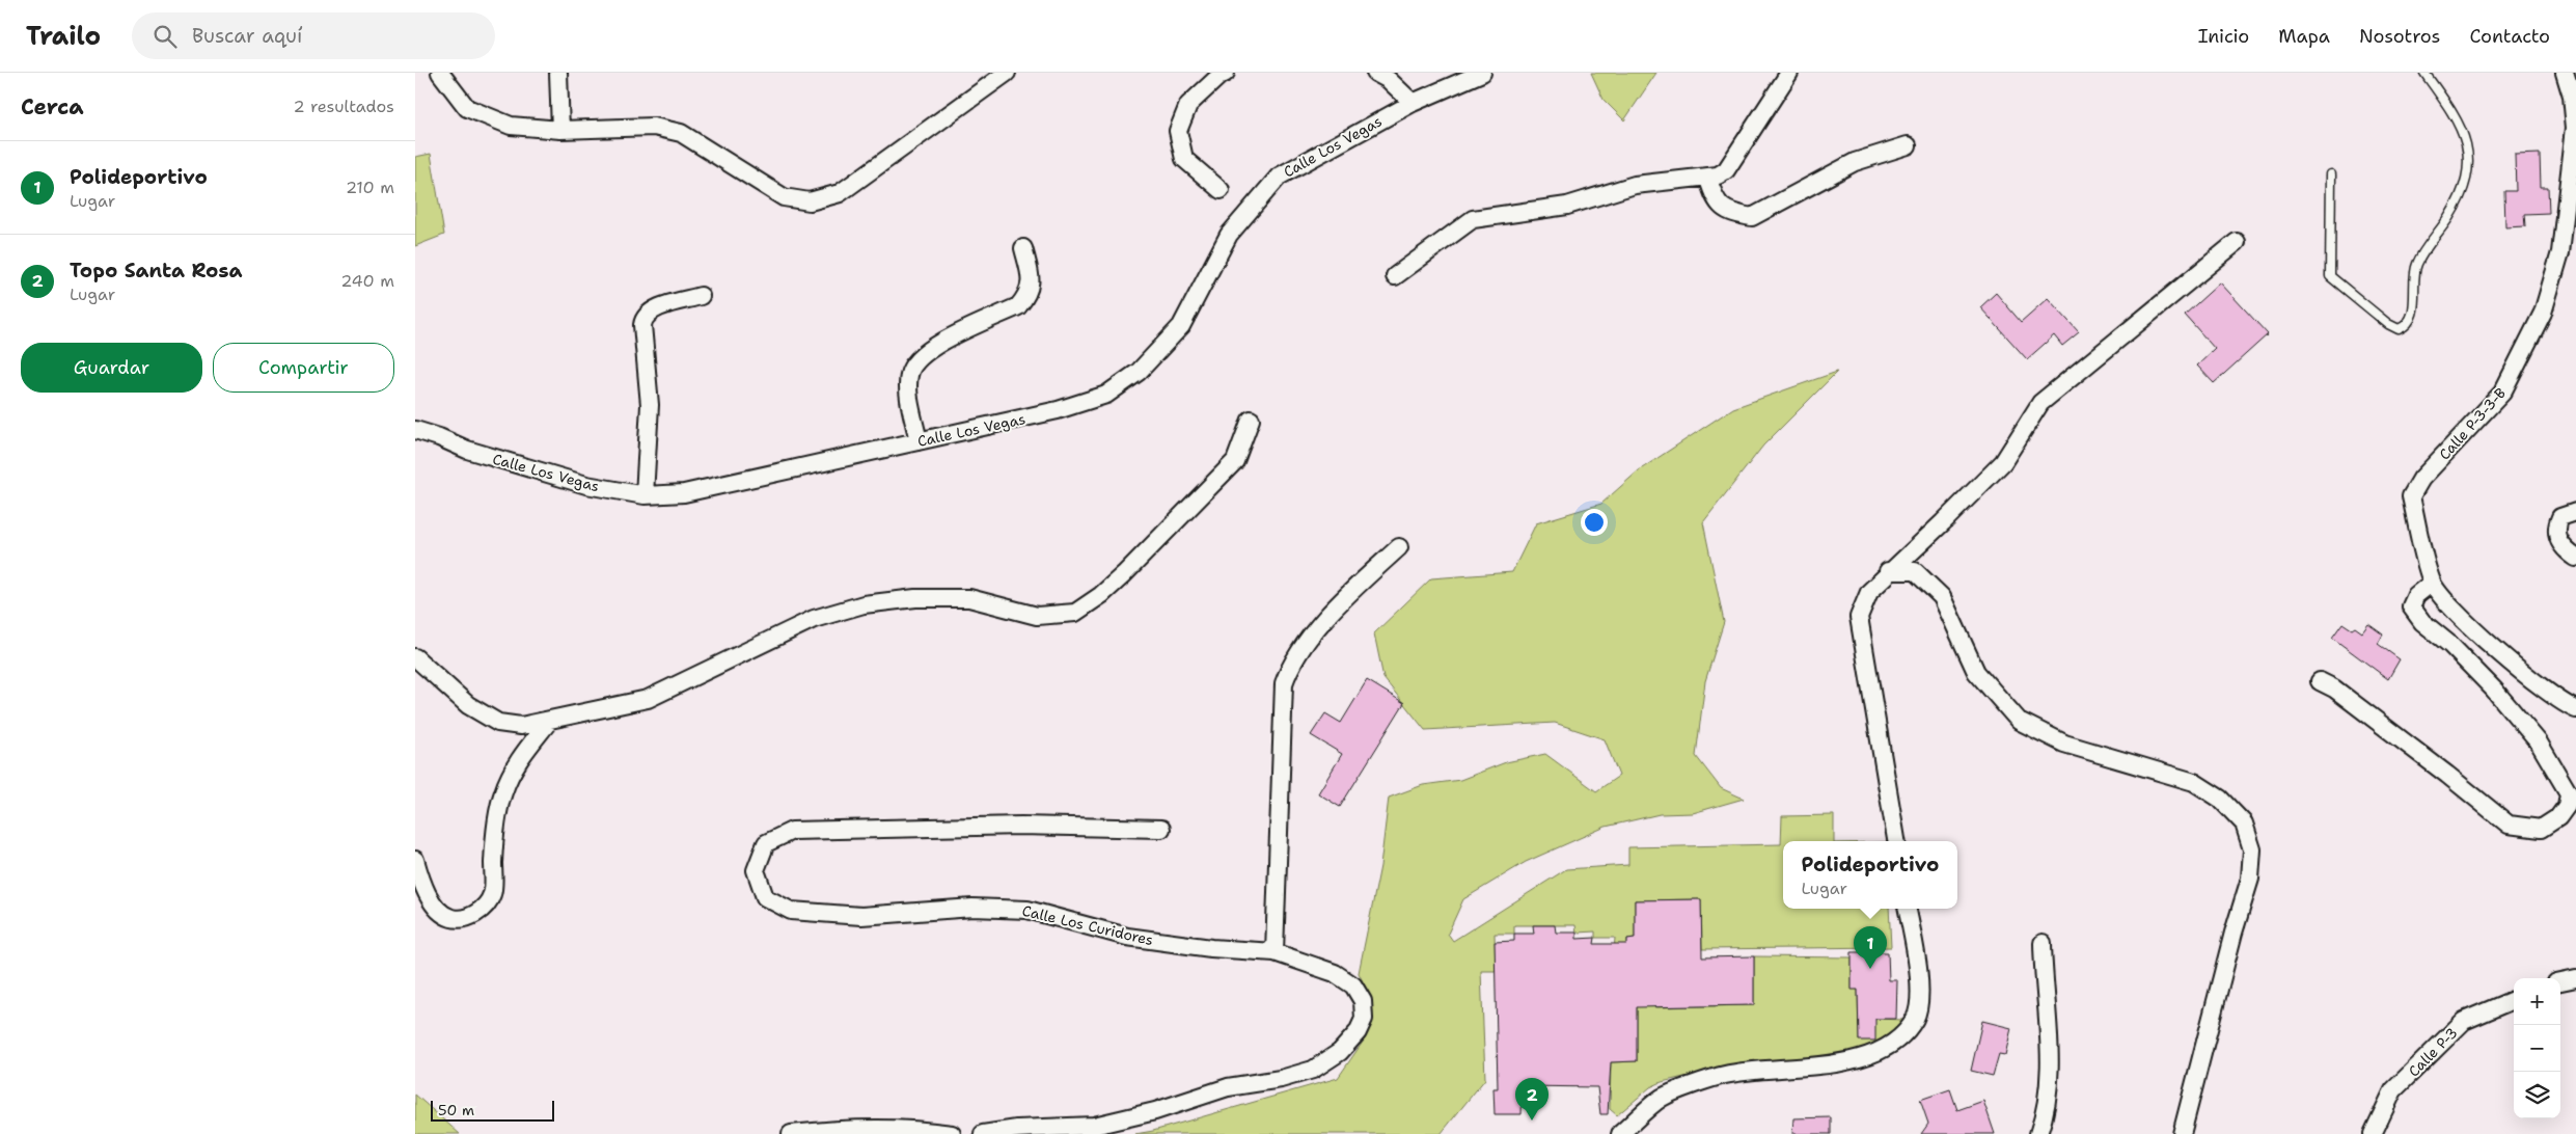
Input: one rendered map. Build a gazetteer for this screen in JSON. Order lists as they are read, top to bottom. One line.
{"streets":{"street":["Calle Los Vegas","Calle P-3-3-B","Calle Los Curidores","Calle P-3"]},"scale_bar":"50 m","page":{"header":"Trailo","search":"Buscar aquí","nav":["Inicio","Mapa","Nosotros","Contacto"],"heading":["Cerca","2 resultados"],"list":[{"mark":"1","name":"Polideportivo","note":"Lugar","value":"210 m"},{"mark":"2","name":"Topo Santa Rosa","note":"Lugar","value":"240 m"}],"buttons":["Guardar","Compartir"],"popup":["Polideportivo","Lugar"],"pins":["1","2"],"map_buttons":["+","−"],"scale":"50 m"}}
